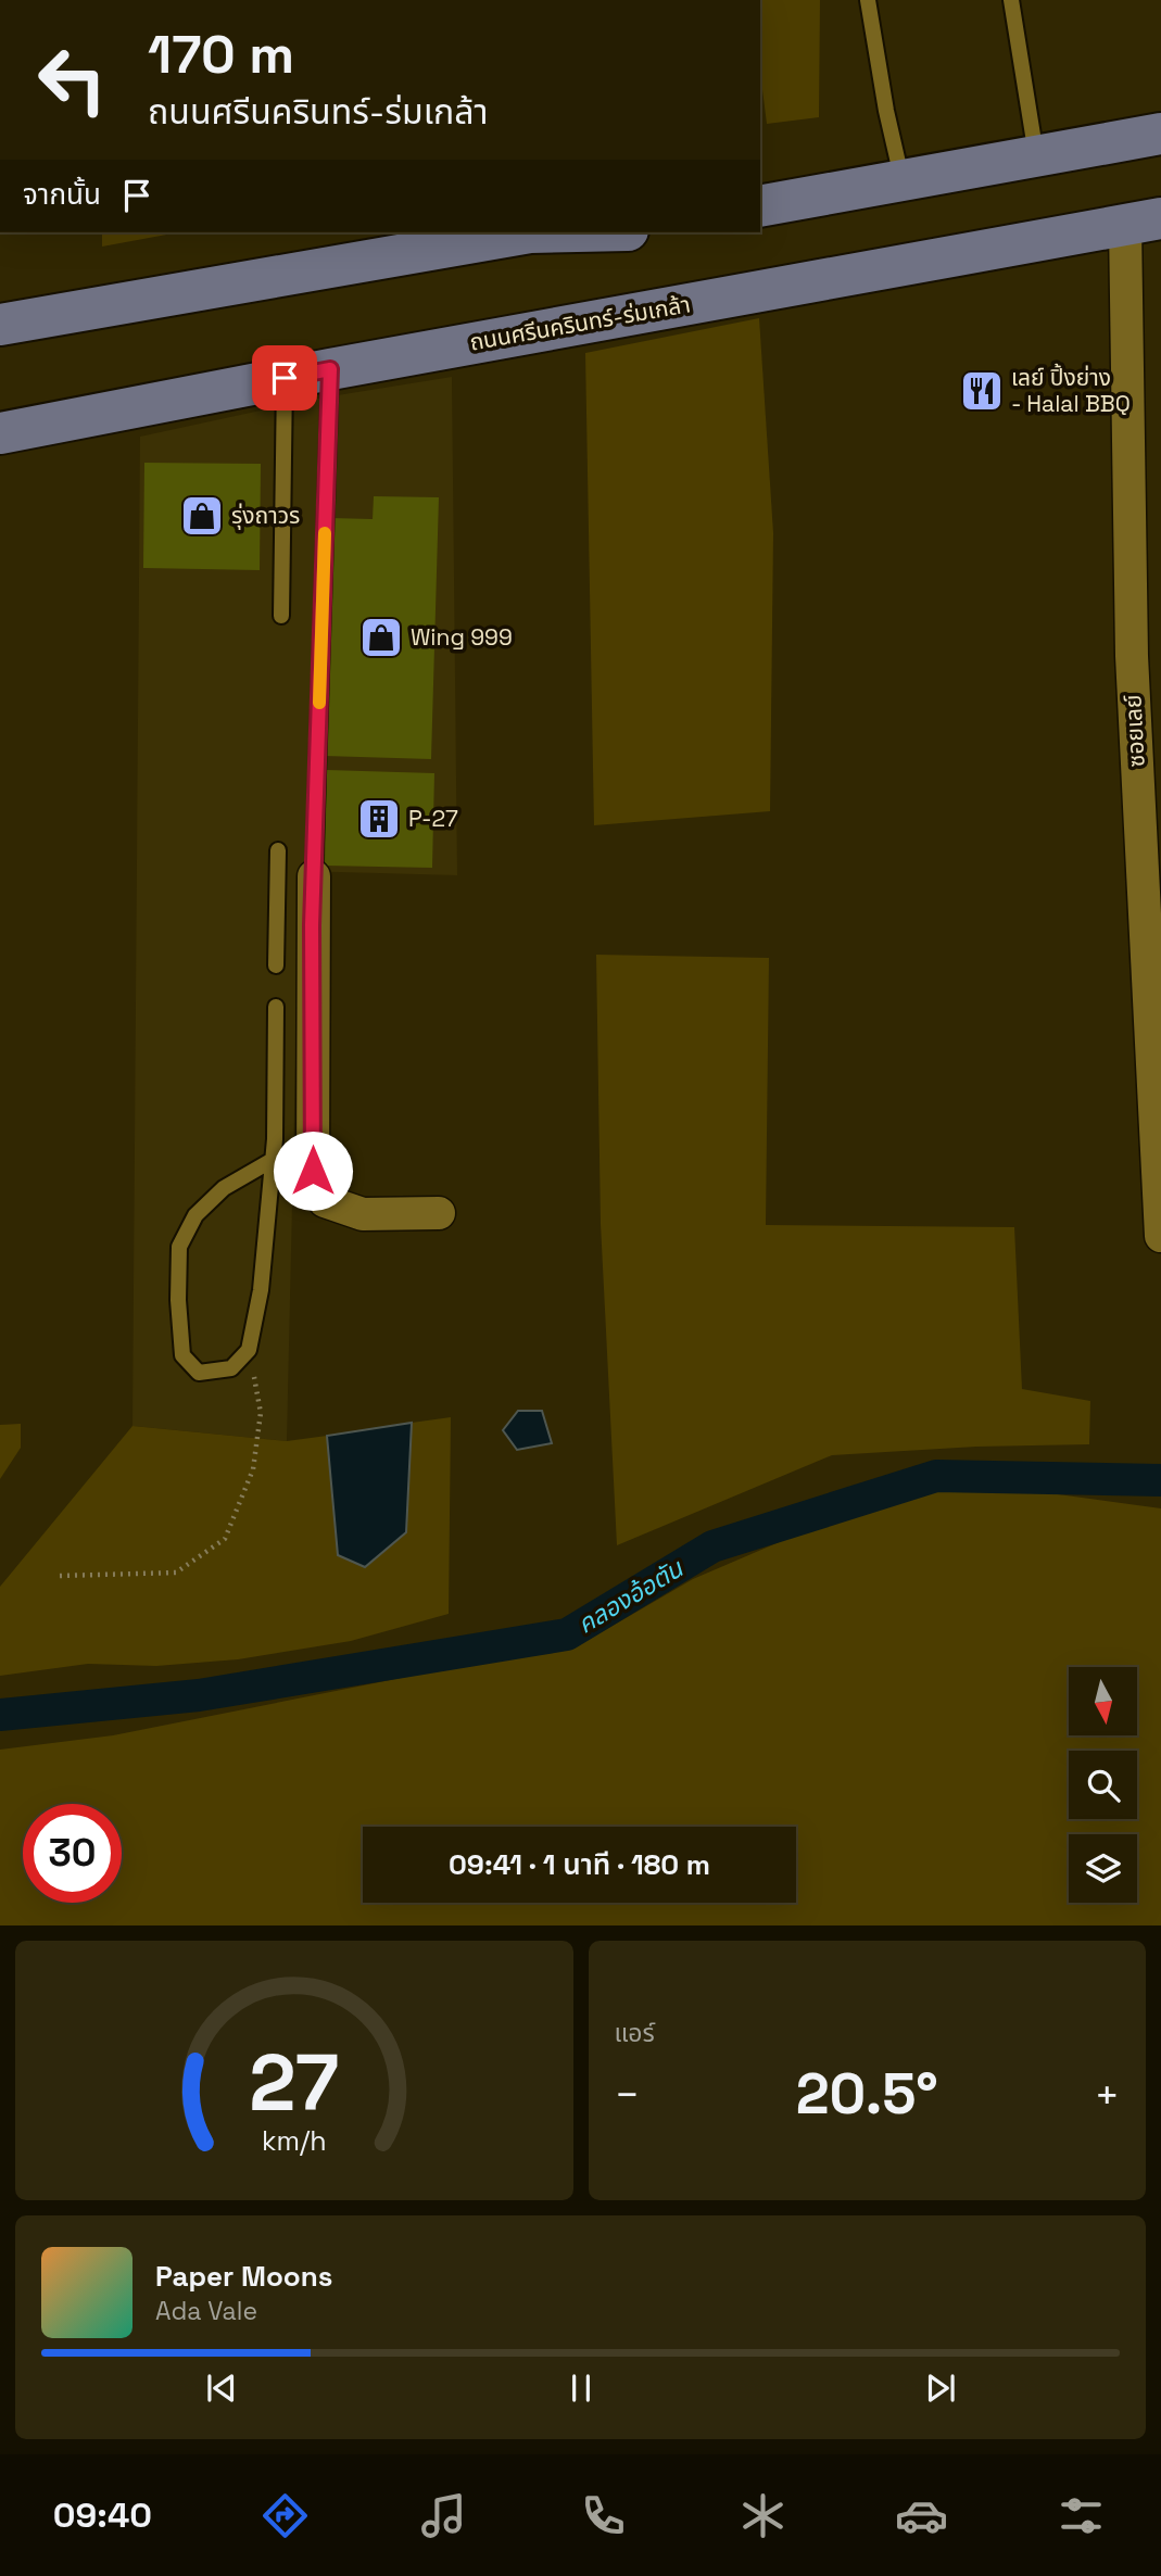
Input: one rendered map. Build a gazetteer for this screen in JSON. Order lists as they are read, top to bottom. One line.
{"streets":{"main road":["ถนนศรีนครินทร์-ร่มเกล้า"],"street":["ซอยเลย์"]},"crossings":[["ถนนศรีนครินทร์-ร่มเกล้า","ซอยเลย์"]],"water":["คลองอ้อตัน"],"places":{"restaurant":["เลย์ ปิ้งย่าง - Halal BBQ"],"shop":["รุ่งถาวร","Wing 999"],"building":["P-27"]},"north":"bottom","page":{"turn":["170 m","ถนนศรีนครินทร์-ร่มเกล้า"],"then":"จากนั้น","limit":"30","trip":"09:41 · 1 นาที · 180 m","tile":"แอร์","heat":["−","20.5°","+"],"song":["Paper Moons","Ada Vale"],"tabs":"09:40","gauge":["27","km/h"]}}
